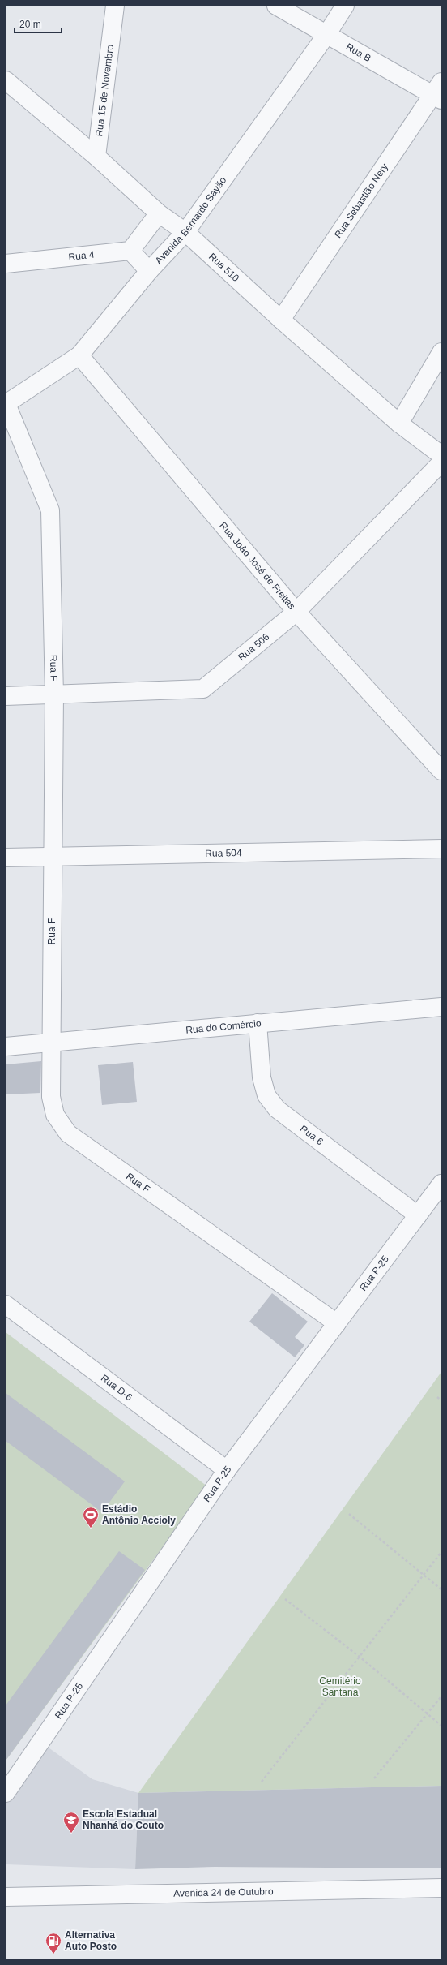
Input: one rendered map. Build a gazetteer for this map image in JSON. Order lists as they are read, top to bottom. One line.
{"streets":{"street":["Rua B","Rua 15 de Novembro","Rua Sebastião Nery","Avenida Bernardo Sayão","Rua 4","Rua 510","Rua João José de Freitas","Rua 506","Rua F","Rua 504","Rua do Comércio","Rua 6","Rua P-25","Rua D-6","Avenida 24 de Outubro"]},"crossings":[["Rua B","Rua Sebastião Nery"],["Rua B","Avenida Bernardo Sayão"],["Rua 15 de Novembro","Rua 510"],["Rua Sebastião Nery","Rua 510"],["Avenida Bernardo Sayão","Rua 510"],["Avenida Bernardo Sayão","Rua João José de Freitas"],["Avenida Bernardo Sayão","Rua F"],["Rua João José de Freitas","Rua 506"],["Rua 506","Rua F"],["Rua F","Rua 504"],["Rua F","Rua do Comércio"],["Rua F","Rua P-25"],["Rua do Comércio","Rua 6"],["Rua 6","Rua P-25"],["Rua P-25","Rua D-6"]],"parks":["Cemitério Santana"],"places":{"sports":["Estádio Antônio Accioly"],"school or university":["Escola Estadual Nhanhá do Couto"],"fuel station":["Alternativa Auto Posto"]},"scale_bar":"20 m"}
